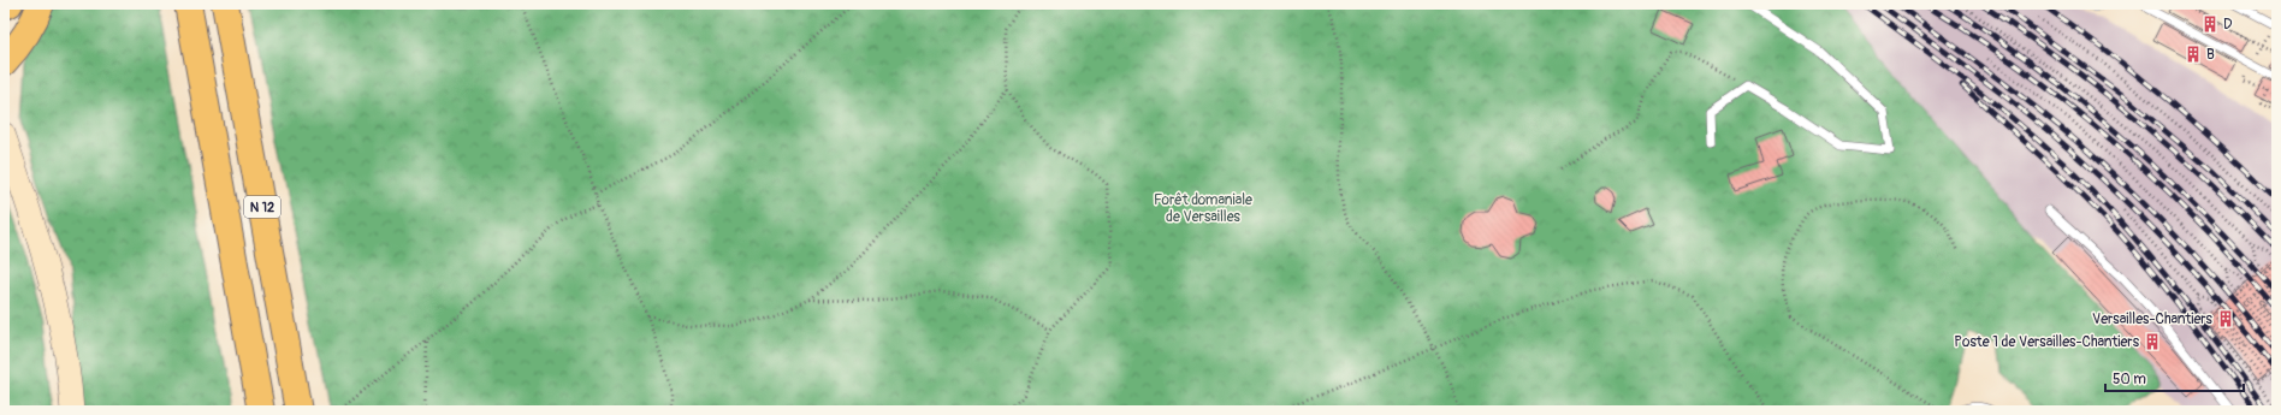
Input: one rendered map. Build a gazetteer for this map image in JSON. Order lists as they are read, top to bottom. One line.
{"streets":{"highway":["N 12"]},"parks":["Forêt domaniale de Versailles"],"places":{"building":["D","B","Versailles-Chantiers","Poste 1 de Versailles-Chantiers"]},"scale_bar":"50 m"}
